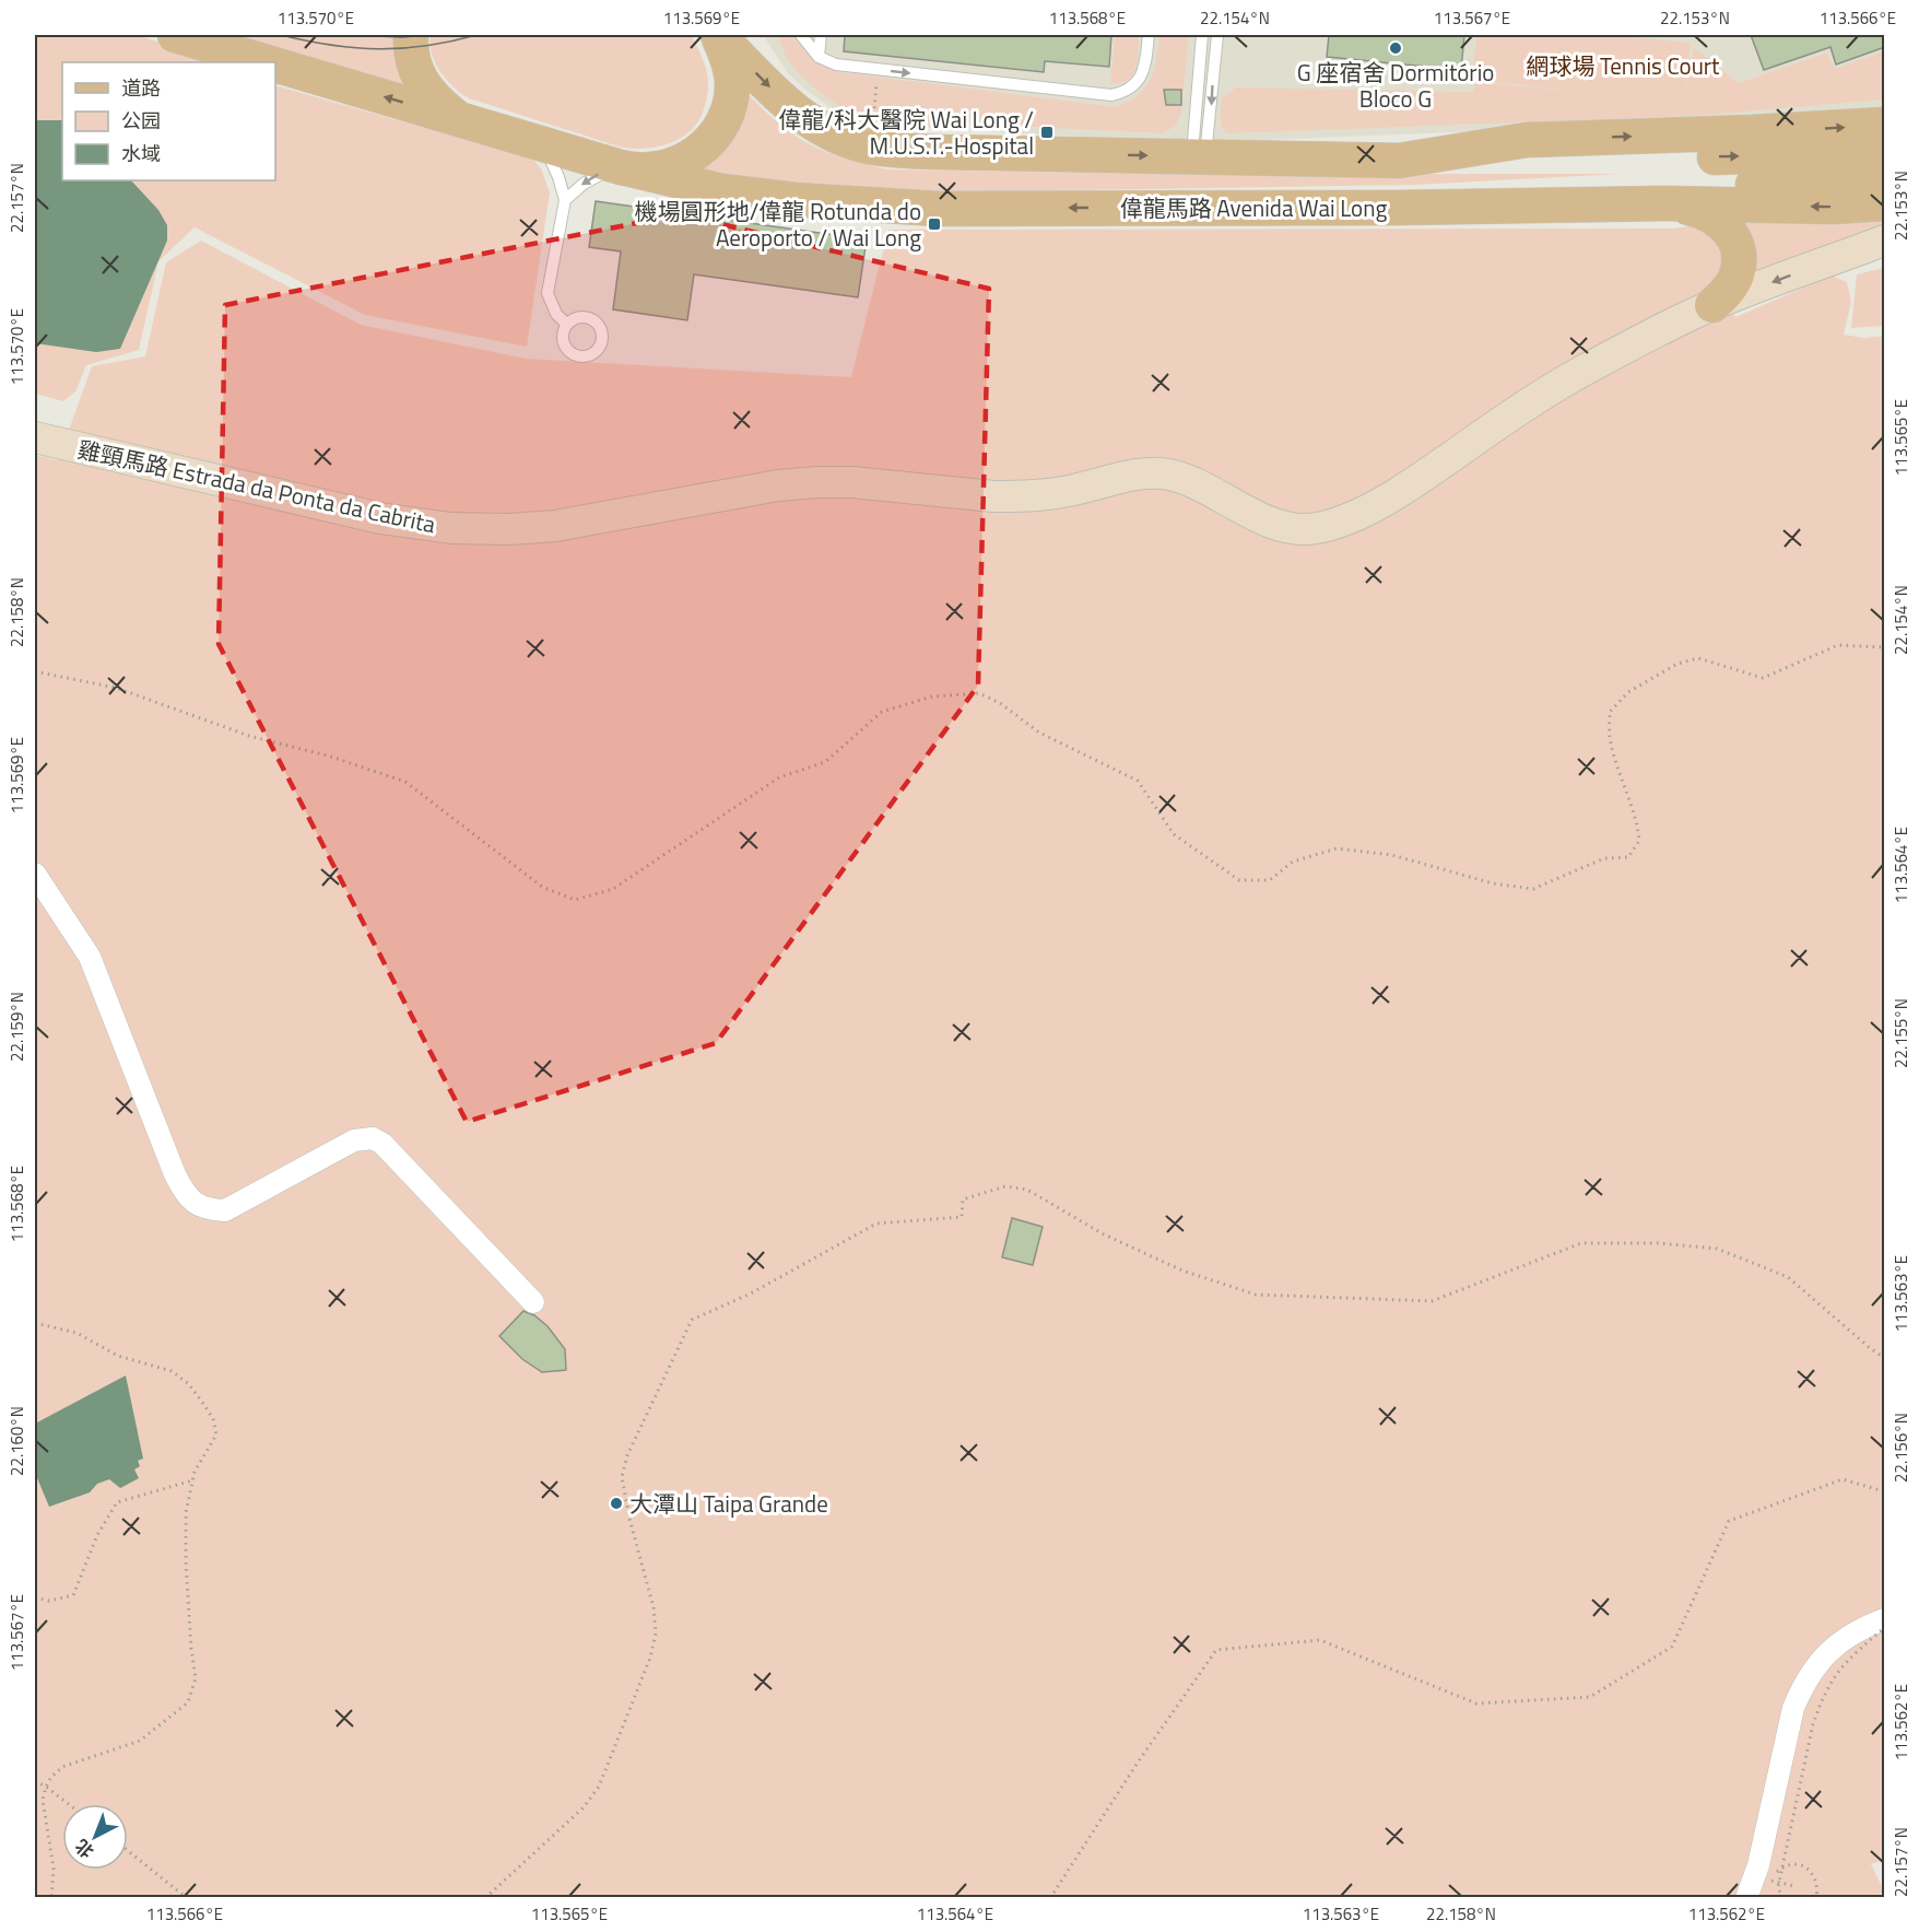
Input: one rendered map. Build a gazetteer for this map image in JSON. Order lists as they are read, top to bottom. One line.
{"streets":{"main road":["偉龍馬路 Avenida Wai Long"],"street":["雞頸馬路 Estrada da Ponta da Cabrita"]},"parks":["網球場 Tennis Court"],"places":{"other":["G 座宿舍 Dormitório Bloco G","大潭山 Taipa Grande"],"transit":["偉龍/科大醫院 Wai Long / M.U.S.T.-Hospital","機場圓形地/偉龍 Rotunda do Aeroporto / Wai Long"]},"legend":["道路","公园","水域"],"north":"bottom left","coordinates":["113.570°E","113.569°E","113.568°E","22.154°N","113.567°E","22.153°N","113.566°E","22.157°N","113.565°E","22.158°N","113.564°E","22.159°N","22.155°N","113.563°E","22.160°N","22.156°N","113.562°E"]}
